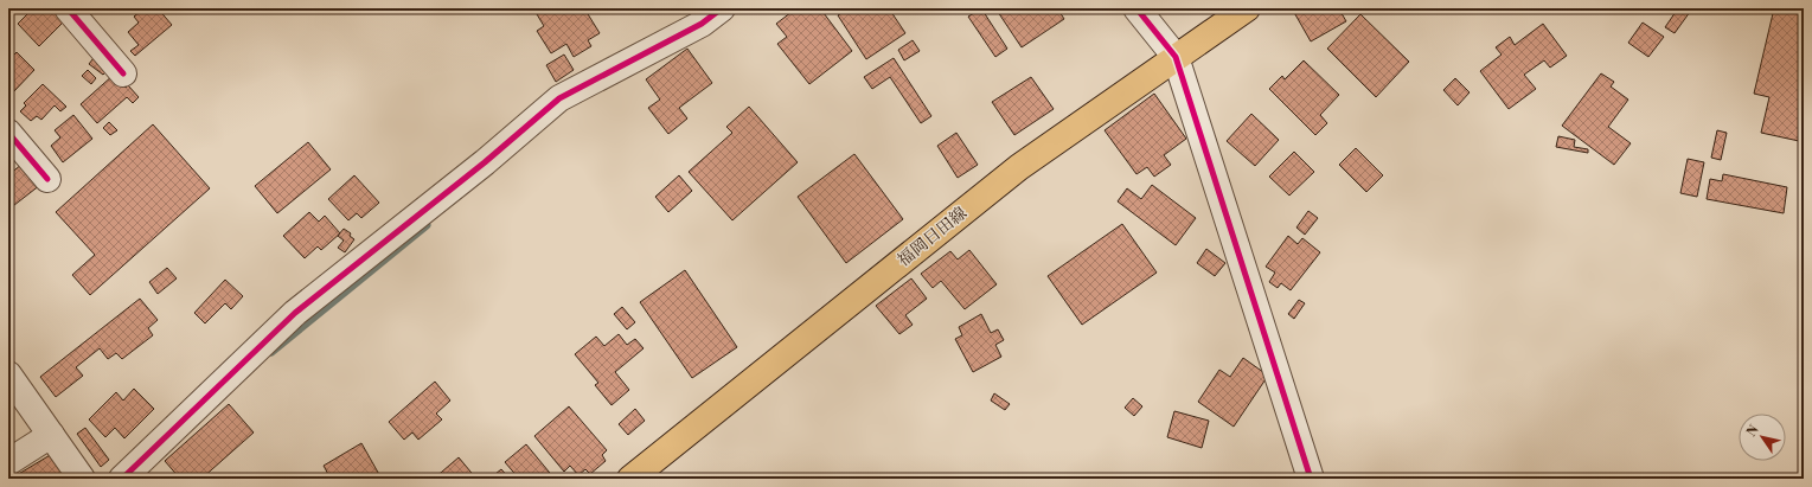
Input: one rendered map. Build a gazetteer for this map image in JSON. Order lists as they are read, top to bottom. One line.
{"streets":{"main road":["福岡日田線"]},"north":"top left"}
